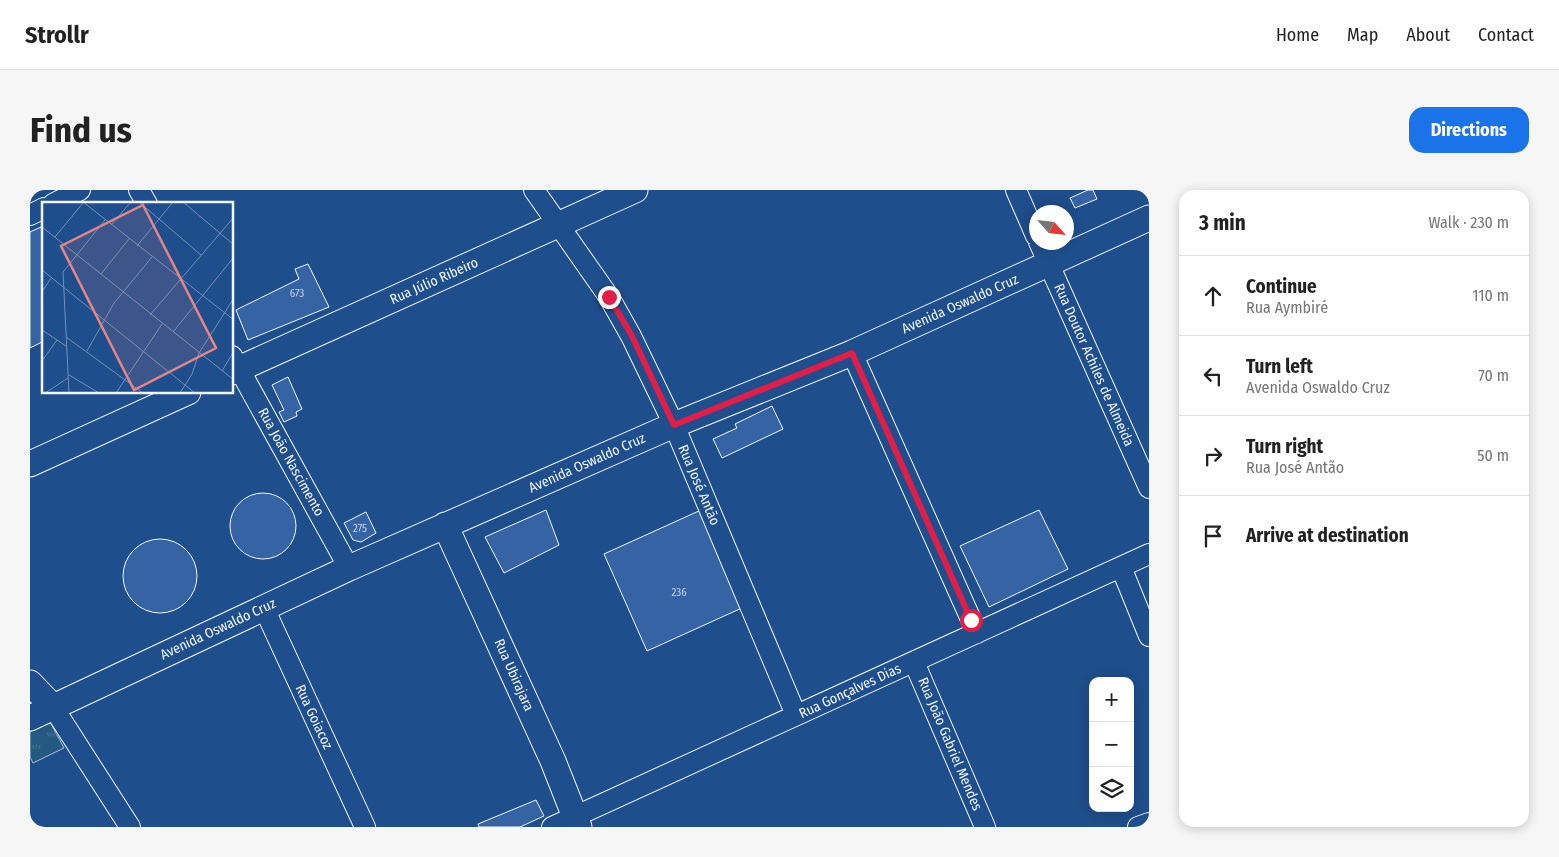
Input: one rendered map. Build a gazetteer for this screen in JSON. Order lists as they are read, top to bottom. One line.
{"streets":{"main road":["Rua Júlio Ribeiro","Avenida Oswaldo Cruz","Rua Ubirajara"],"street":["Rua Doutor Achiles de Almeida","Rua João Nascimento","Rua José Antão","Rua Gonçalves Dias","Rua Goiacoz","Rua João Gabriel Mendes"]},"crossings":[["Rua Júlio Ribeiro","Rua João Nascimento"],["Rua Júlio Ribeiro","Rua José Antão"],["Avenida Oswaldo Cruz","Rua Doutor Achiles de Almeida"],["Avenida Oswaldo Cruz","Rua João Nascimento"],["Avenida Oswaldo Cruz","Rua José Antão"],["Avenida Oswaldo Cruz","Rua Ubirajara"],["Avenida Oswaldo Cruz","Rua Goiacoz"],["Rua José Antão","Rua Gonçalves Dias"],["Rua Ubirajara","Rua Gonçalves Dias"],["Rua Gonçalves Dias","Rua João Gabriel Mendes"]],"house_numbers":["673","275","236"],"north":"bottom right","page":{"header":"Strollr","nav":["Home","Map","About","Contact"],"buttons":"Directions","title":"Find us","heading":["3 min","Walk · 230 m"],"list":[["Continue","Rua Aymbiré","110 m"],["Turn left","Avenida Oswaldo Cruz","70 m"],["Turn right","Rua José Antão","50 m"],"Arrive at destination"],"map_buttons":["+","−"]}}
